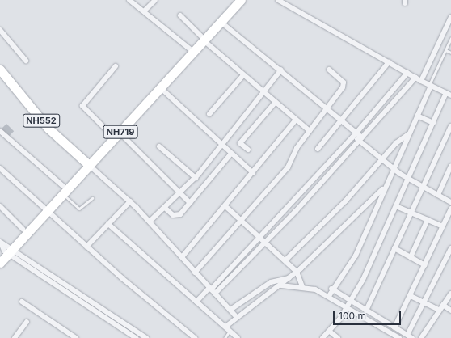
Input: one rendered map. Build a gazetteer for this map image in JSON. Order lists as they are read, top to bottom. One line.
{"streets":{"highway":["NH552","NH719"]},"crossings":[["NH552","NH719"]],"scale_bar":"100 m"}
